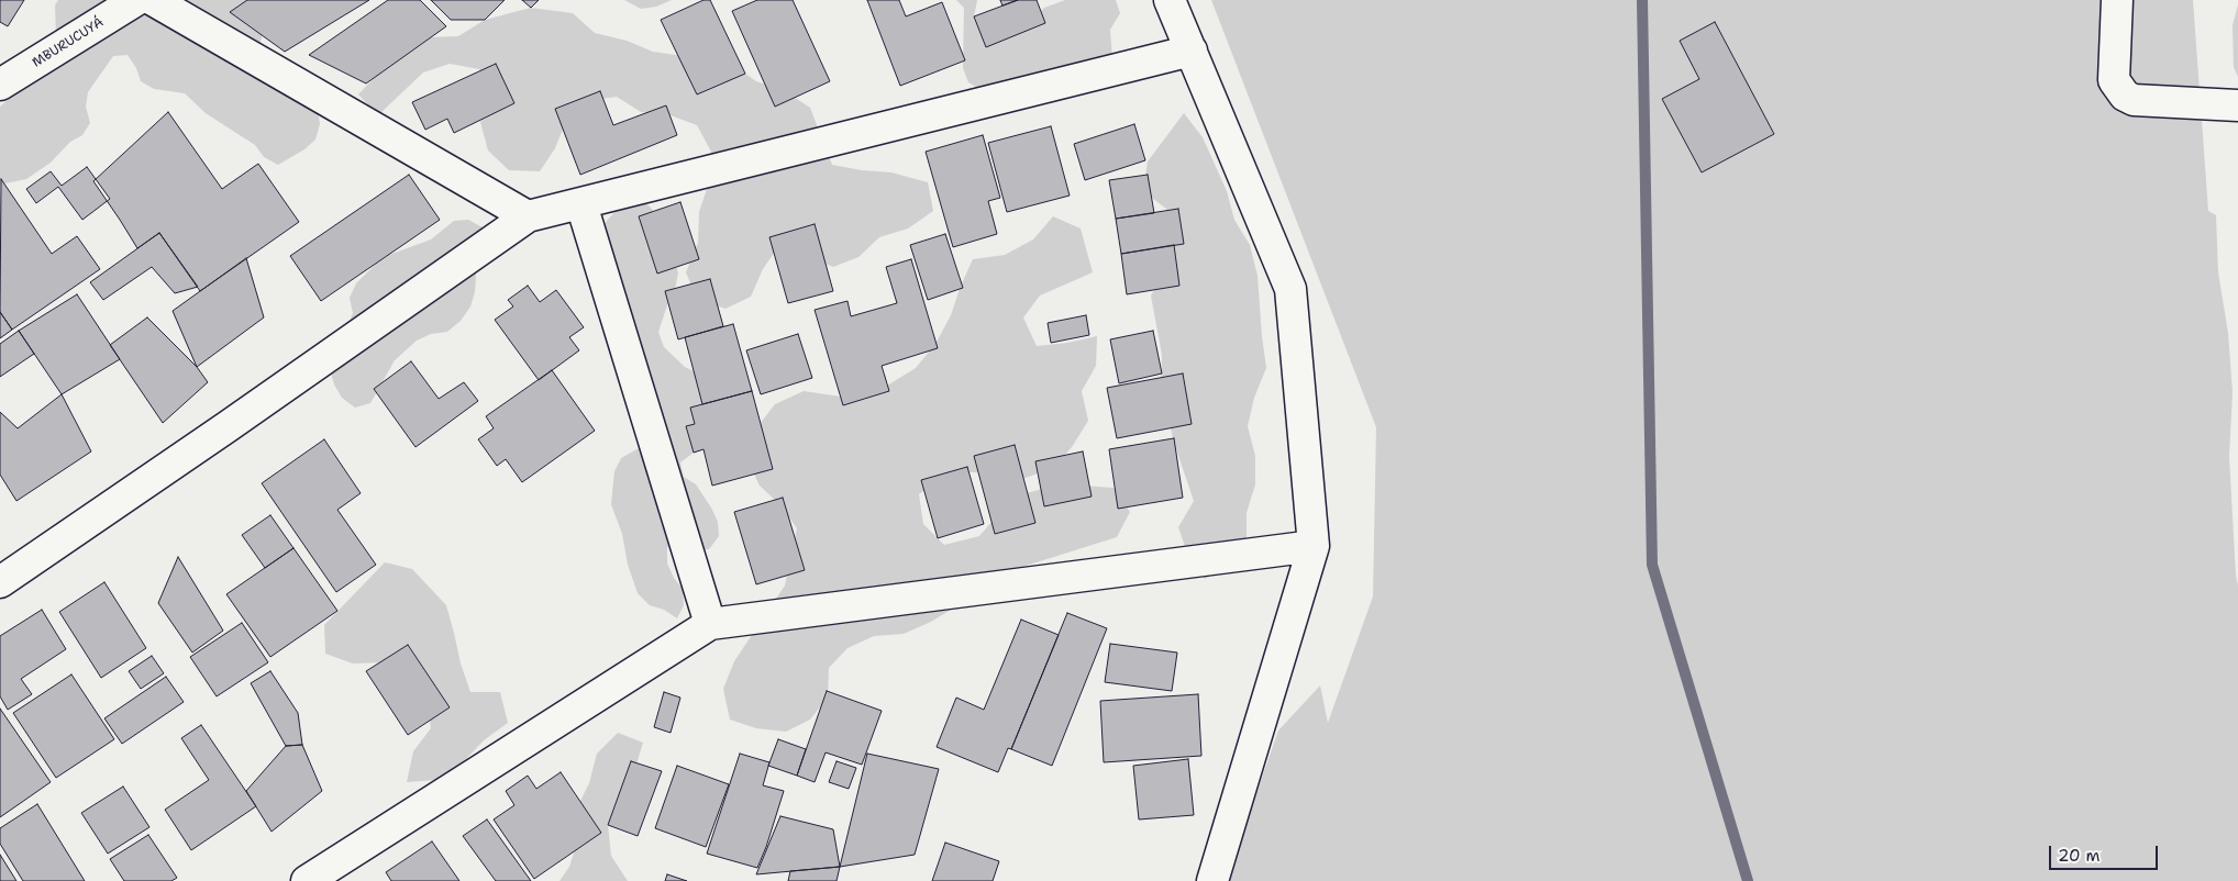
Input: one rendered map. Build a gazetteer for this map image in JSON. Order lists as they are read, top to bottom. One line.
{"streets":{"street":["MBURUCUYÁ"]},"scale_bar":"20 m"}
